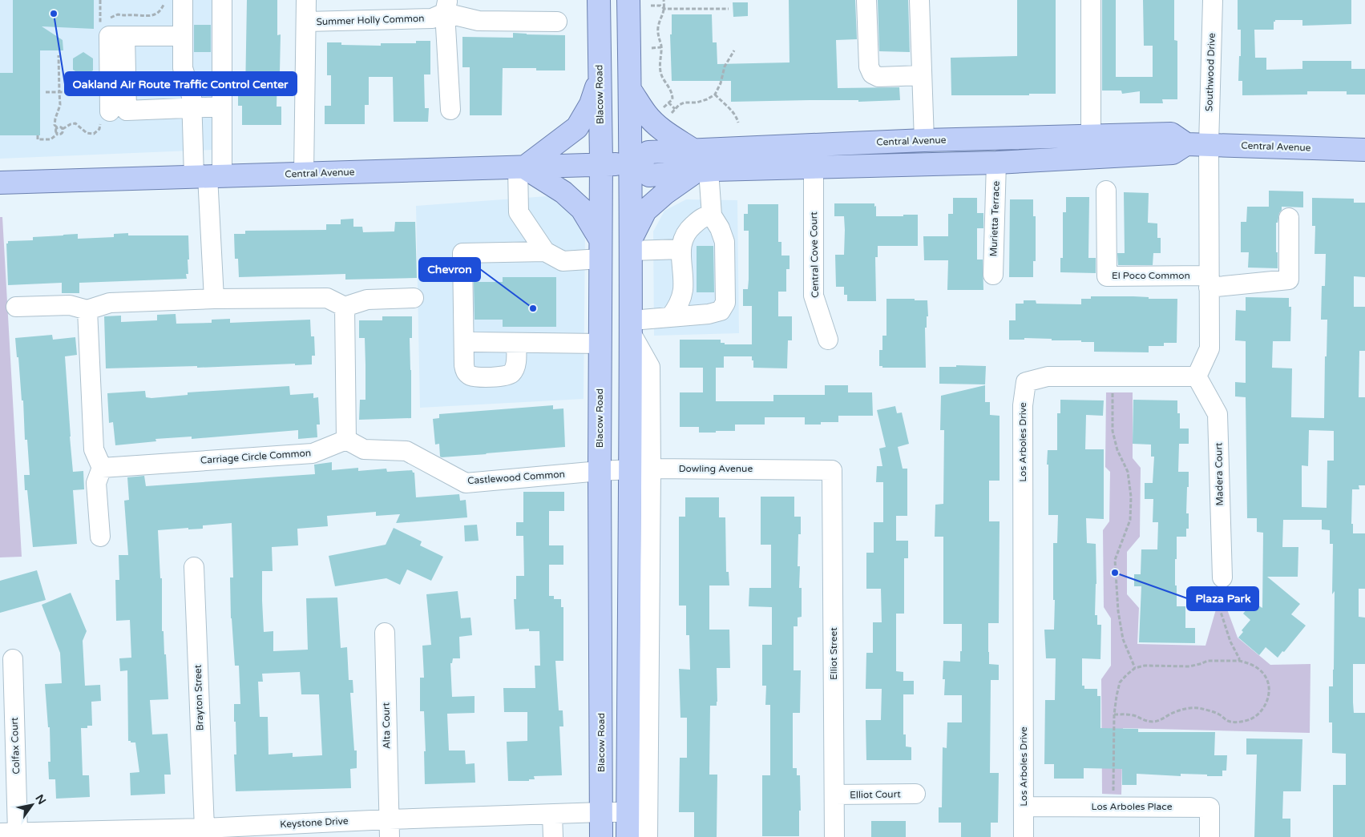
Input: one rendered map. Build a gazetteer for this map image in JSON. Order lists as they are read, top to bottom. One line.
{"streets":{"main road":["Blacow Road","Central Avenue"],"street":["Summer Holly Common","Southwood Drive","Murietta Terrace","Central Cove Court","El Poco Common","Los Arboles Drive","Carriage Circle Common","Dowling Avenue","Madera Court","Castlewood Common","Elliot Street","Brayton Street","Alta Court","Colfax Court","Elliot Court","Los Arboles Place","Keystone Drive"]},"crossings":[["Summer Holly Common","Central Avenue"],["Southwood Drive","Central Avenue"],["Blacow Road","Central Avenue"],["Blacow Road","Dowling Avenue"],["Blacow Road","Castlewood Common"],["Blacow Road","Keystone Drive"],["Central Avenue","Murietta Terrace"],["Central Avenue","Central Cove Court"],["Los Arboles Drive","Madera Court"],["Los Arboles Drive","Los Arboles Place"],["Carriage Circle Common","Castlewood Common"],["Dowling Avenue","Castlewood Common"],["Dowling Avenue","Elliot Street"],["Elliot Street","Elliot Court"],["Brayton Street","Keystone Drive"],["Alta Court","Keystone Drive"],["Colfax Court","Keystone Drive"]],"places":["Oakland Air Route Traffic Control Center","Chevron","Plaza Park"],"north":"top right"}
